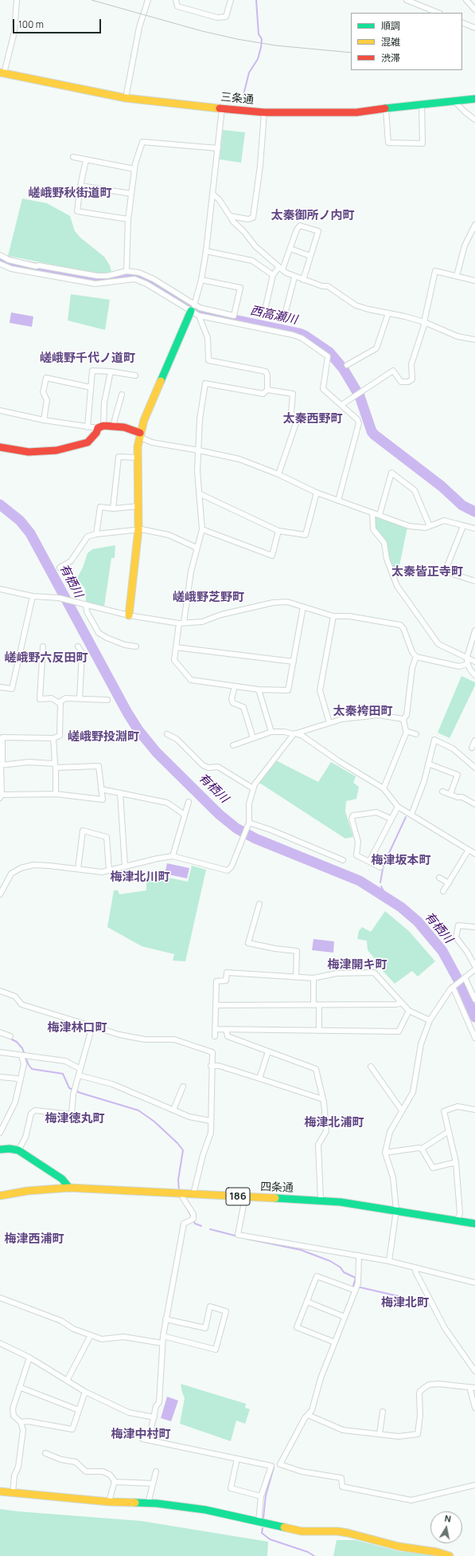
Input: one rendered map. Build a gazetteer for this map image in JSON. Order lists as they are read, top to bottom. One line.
{"streets":{"main road":["三条通","四条通","186"]},"districts":["嵯峨野秋街道町","太秦御所ノ内町","嵯峨野千代ノ道町","太秦西野町","太秦皆正寺町","嵯峨野芝野町","嵯峨野六反田町","太秦袴田町","嵯峨野投淵町","梅津坂本町","梅津北川町","梅津開キ町","梅津林口町","梅津徳丸町","梅津北浦町","梅津西浦町","梅津北町","梅津中村町"],"water":["西高瀬川","有栖川"],"legend":["順調","混雑","渋滞"],"scale_bar":"100 m","north":"top"}
